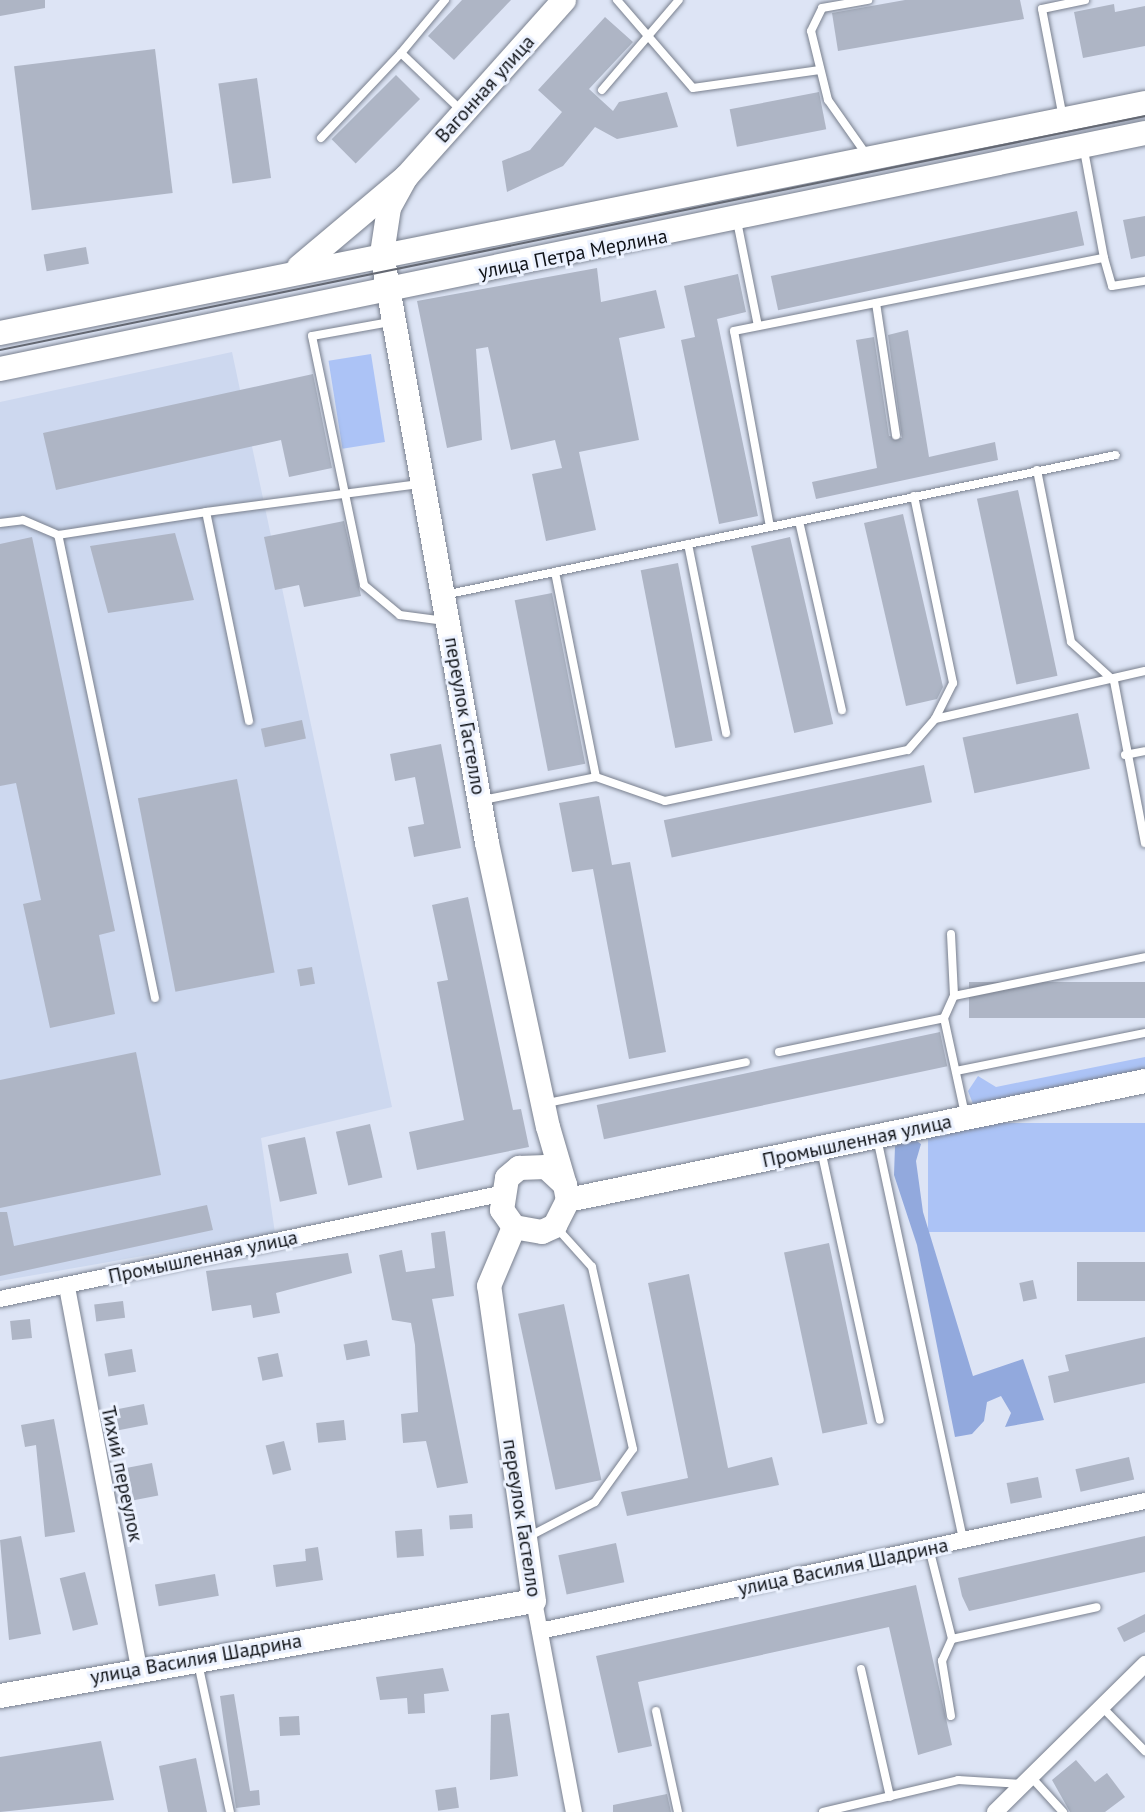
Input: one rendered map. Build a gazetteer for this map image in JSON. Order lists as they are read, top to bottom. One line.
{"streets":{"main road":["Вагонная улица","улица Петра Мерлина","переулок Гастелло","Промышленная улица","улица Василия Шадрина"],"street":["Тихий переулок"]},"crossings":[["Вагонная улица","улица Петра Мерлина"],["Вагонная улица","переулок Гастелло"],["улица Петра Мерлина","переулок Гастелло"],["переулок Гастелло","Промышленная улица"],["переулок Гастелло","улица Василия Шадрина"],["Промышленная улица","Тихий переулок"],["Тихий переулок","улица Василия Шадрина"]]}
